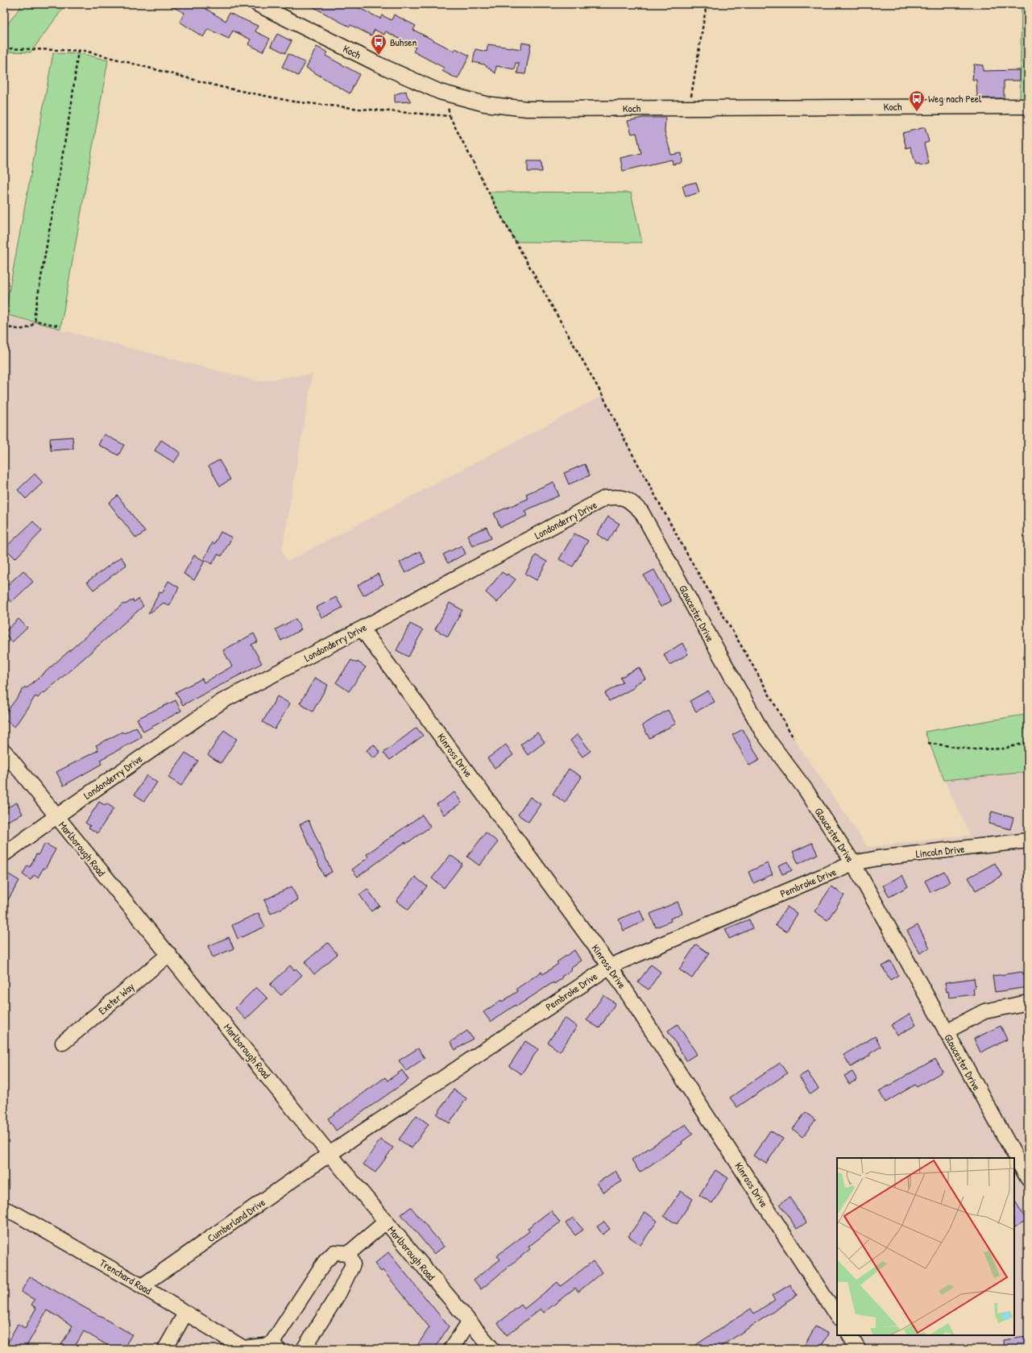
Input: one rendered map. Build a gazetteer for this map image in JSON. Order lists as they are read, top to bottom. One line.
{"streets":{"street":["Koch","Londonderry Drive","Gloucester Drive","Kinross Drive","Marlborough Road","Lincoln Drive","Pembroke Drive","Exeter Way","Cumberland Drive","Trenchard Road"]},"crossings":[["Londonderry Drive","Gloucester Drive"],["Londonderry Drive","Kinross Drive"],["Londonderry Drive","Marlborough Road"],["Gloucester Drive","Lincoln Drive"],["Gloucester Drive","Pembroke Drive"],["Kinross Drive","Pembroke Drive"],["Marlborough Road","Pembroke Drive"],["Marlborough Road","Exeter Way"],["Marlborough Road","Cumberland Drive"],["Lincoln Drive","Pembroke Drive"],["Pembroke Drive","Cumberland Drive"],["Cumberland Drive","Trenchard Road"]],"places":{"bus stop":["Buhsen","Weg nach Peel"]}}
